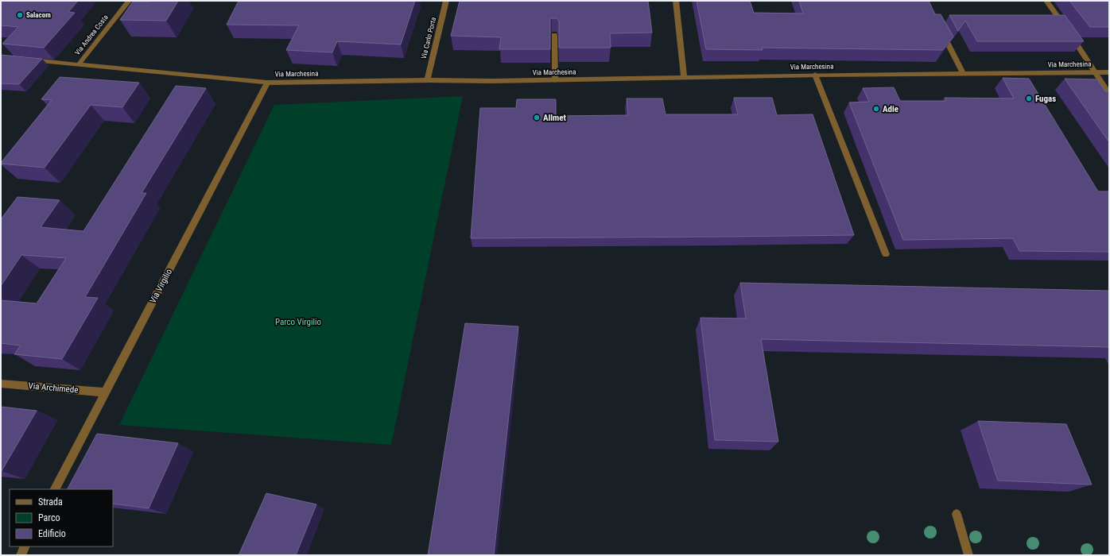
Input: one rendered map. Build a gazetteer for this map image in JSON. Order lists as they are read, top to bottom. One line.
{"streets":{"street":["Via Andrea Costa","Via Carlo Porta","Via Marchesina","Via Virgilio","Via Archimede"]},"crossings":[["Via Andrea Costa","Via Marchesina"],["Via Carlo Porta","Via Marchesina"],["Via Marchesina","Via Virgilio"],["Via Virgilio","Via Archimede"]],"parks":["Parco Virgilio"],"places":["Salacom","Fugas","Adie","Allmet"],"legend":["Strada","Parco","Edificio"]}
